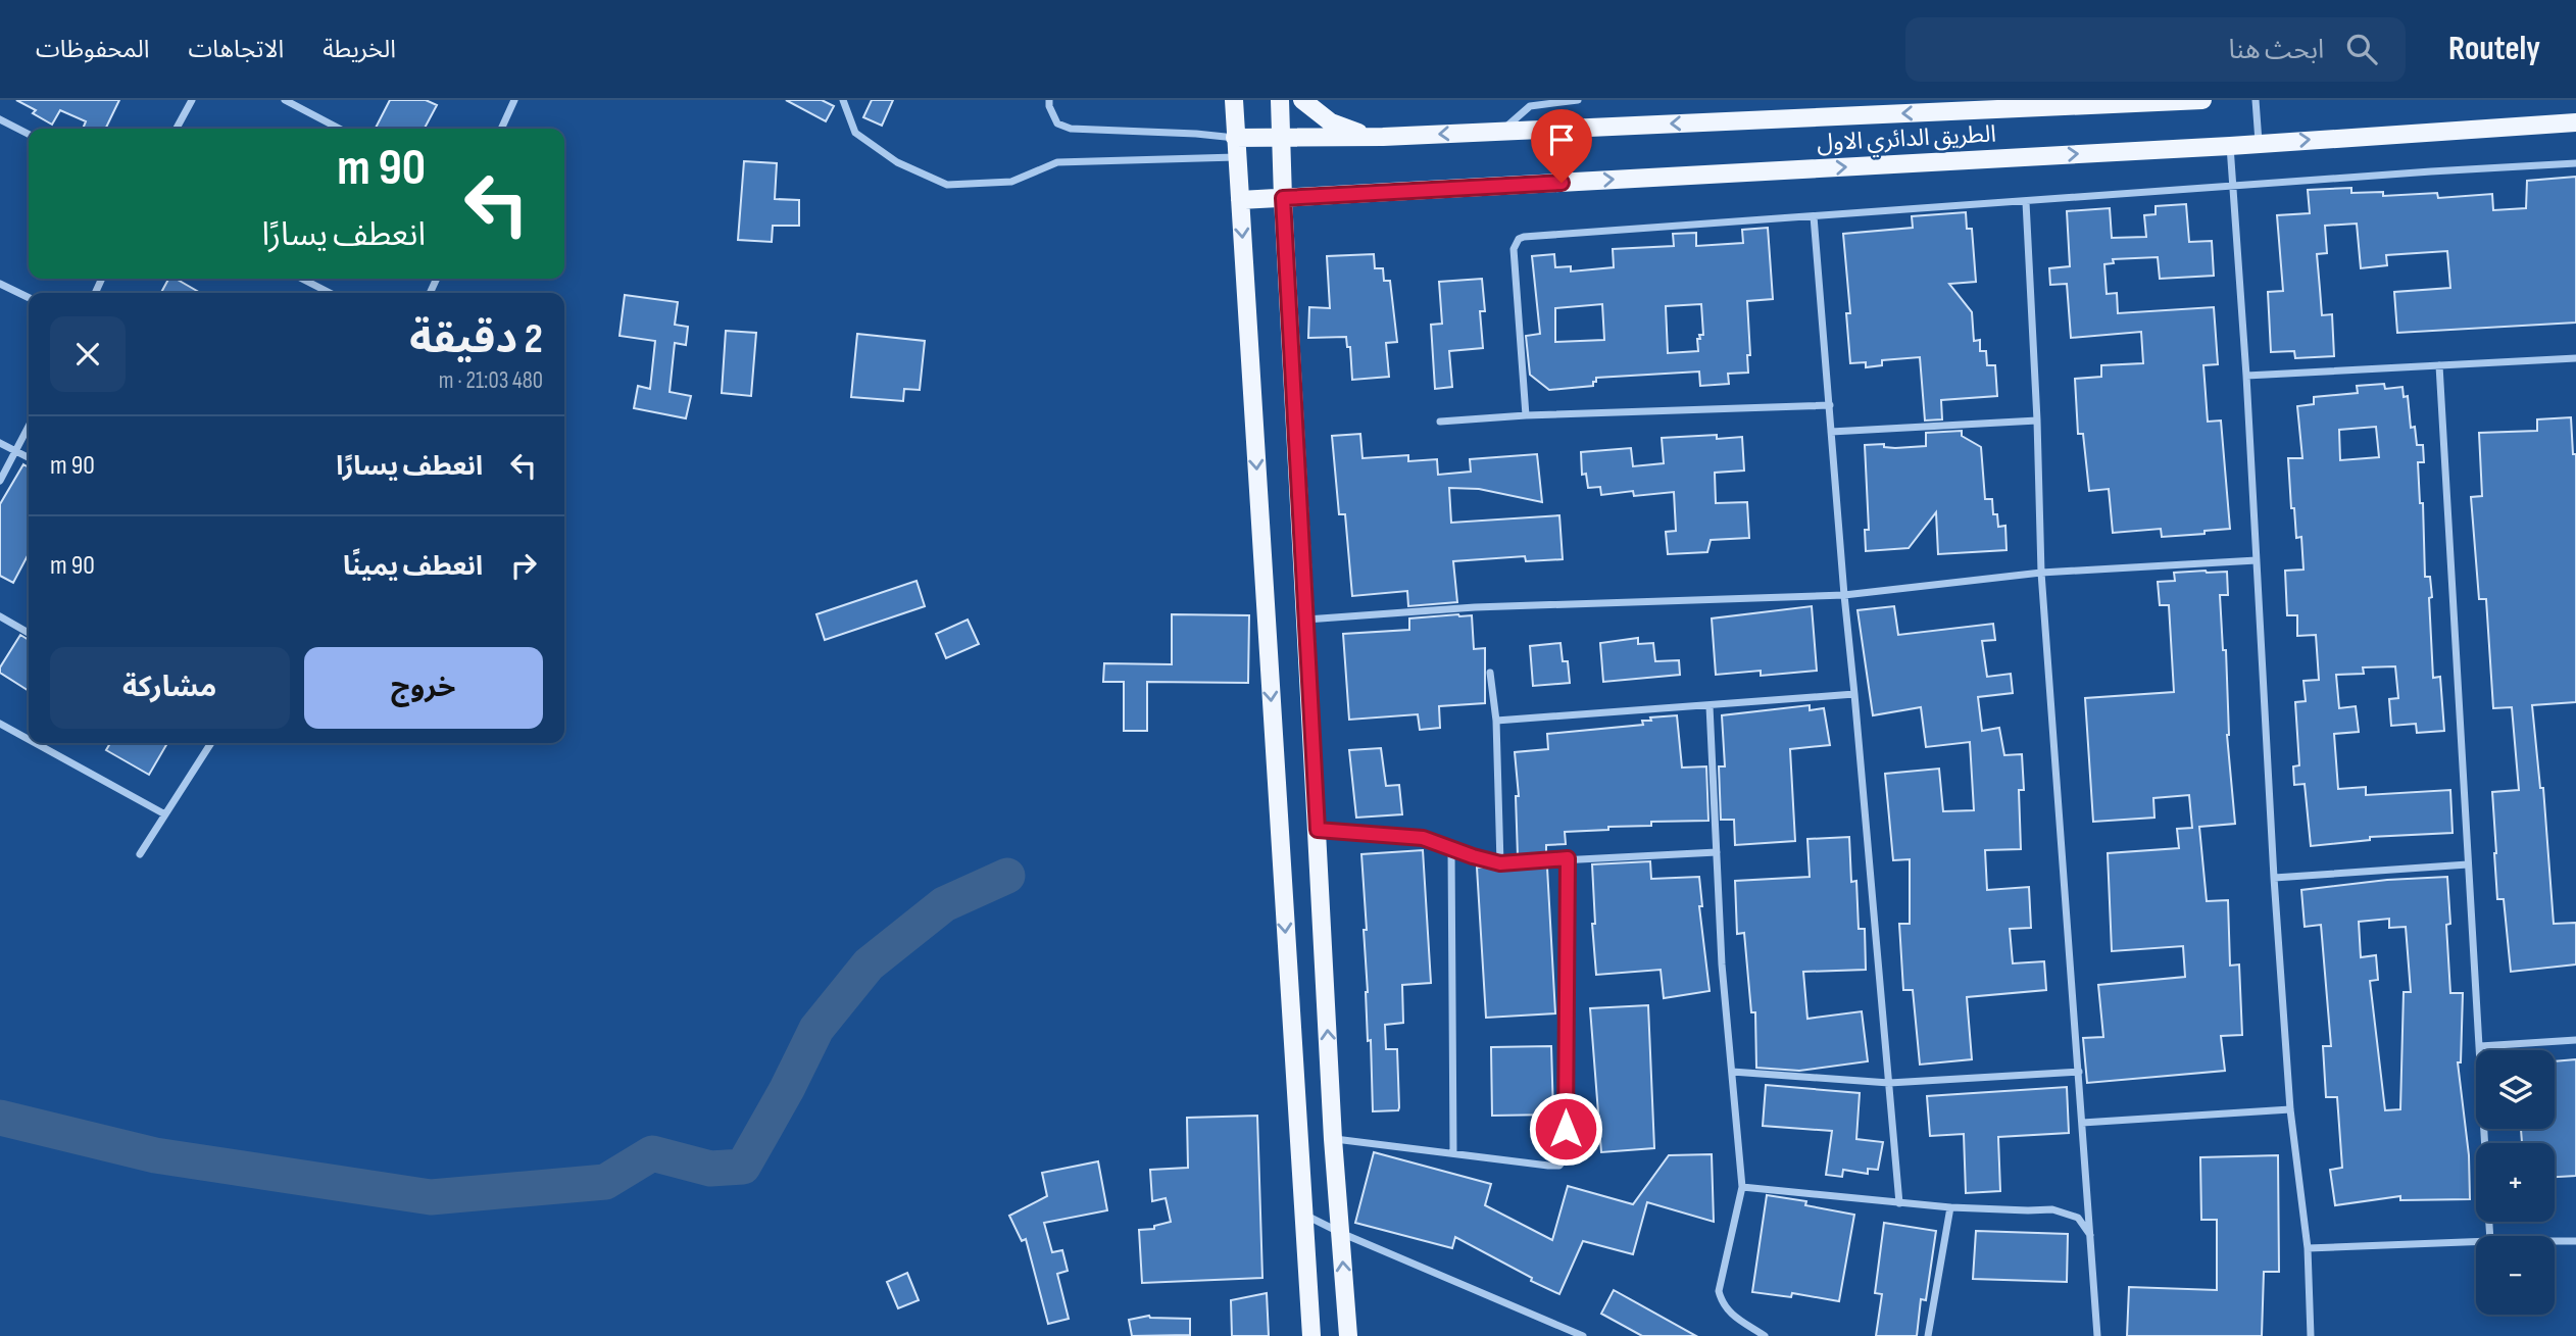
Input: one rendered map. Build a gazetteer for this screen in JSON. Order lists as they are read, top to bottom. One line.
{"streets":{"main road":["الطريق الدائري الاول"]},"page":{"header":"Routely","search":"ابحث هنا","nav":["الخريطة","الاتجاهات","المحفوظات"],"turn":["90 m","انعطف يسارًا"],"heading":["2 دقيقة","480 m · 21:03"],"list":[{"name":"انعطف يسارًا","value":"90 m"},{"name":"انعطف يمينًا","value":"90 m"}],"buttons":["خروج","مشاركة"],"map_buttons":["+","−"]}}
